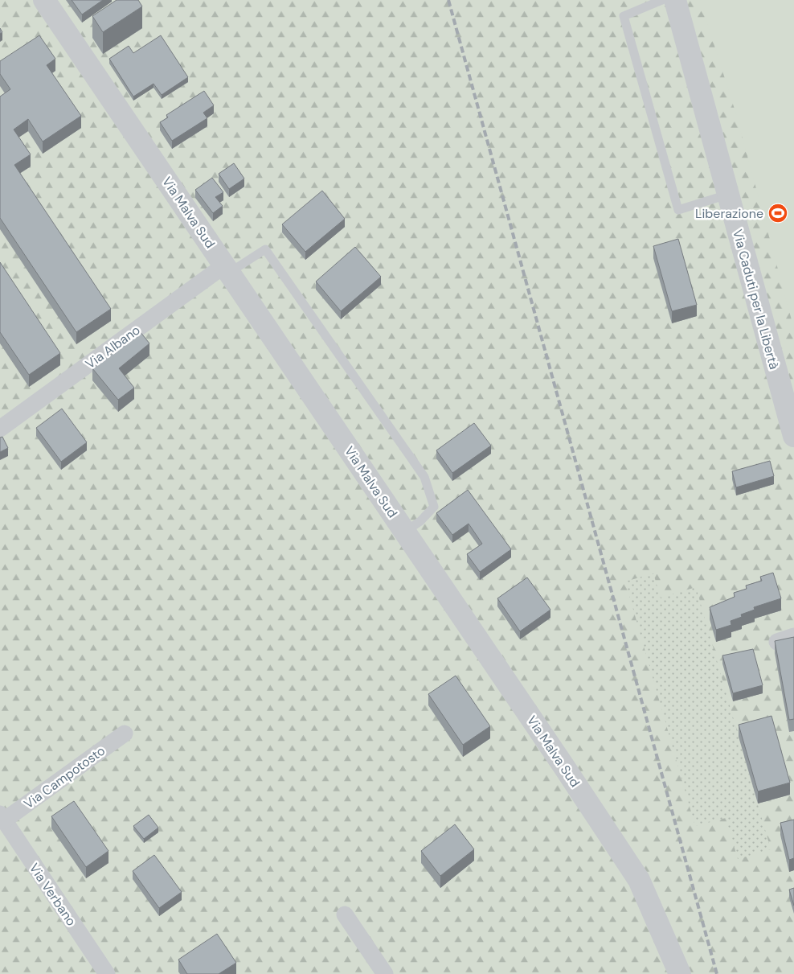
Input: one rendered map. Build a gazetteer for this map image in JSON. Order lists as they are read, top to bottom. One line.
{"streets":{"street":["Via Malva Sud","Via Caduti per la Libertà","Via Albano","Via Campotosto","Via Verbano"]},"crossings":[["Via Malva Sud","Via Albano"],["Via Campotosto","Via Verbano"]],"places":{"sports":["Liberazione"]}}
